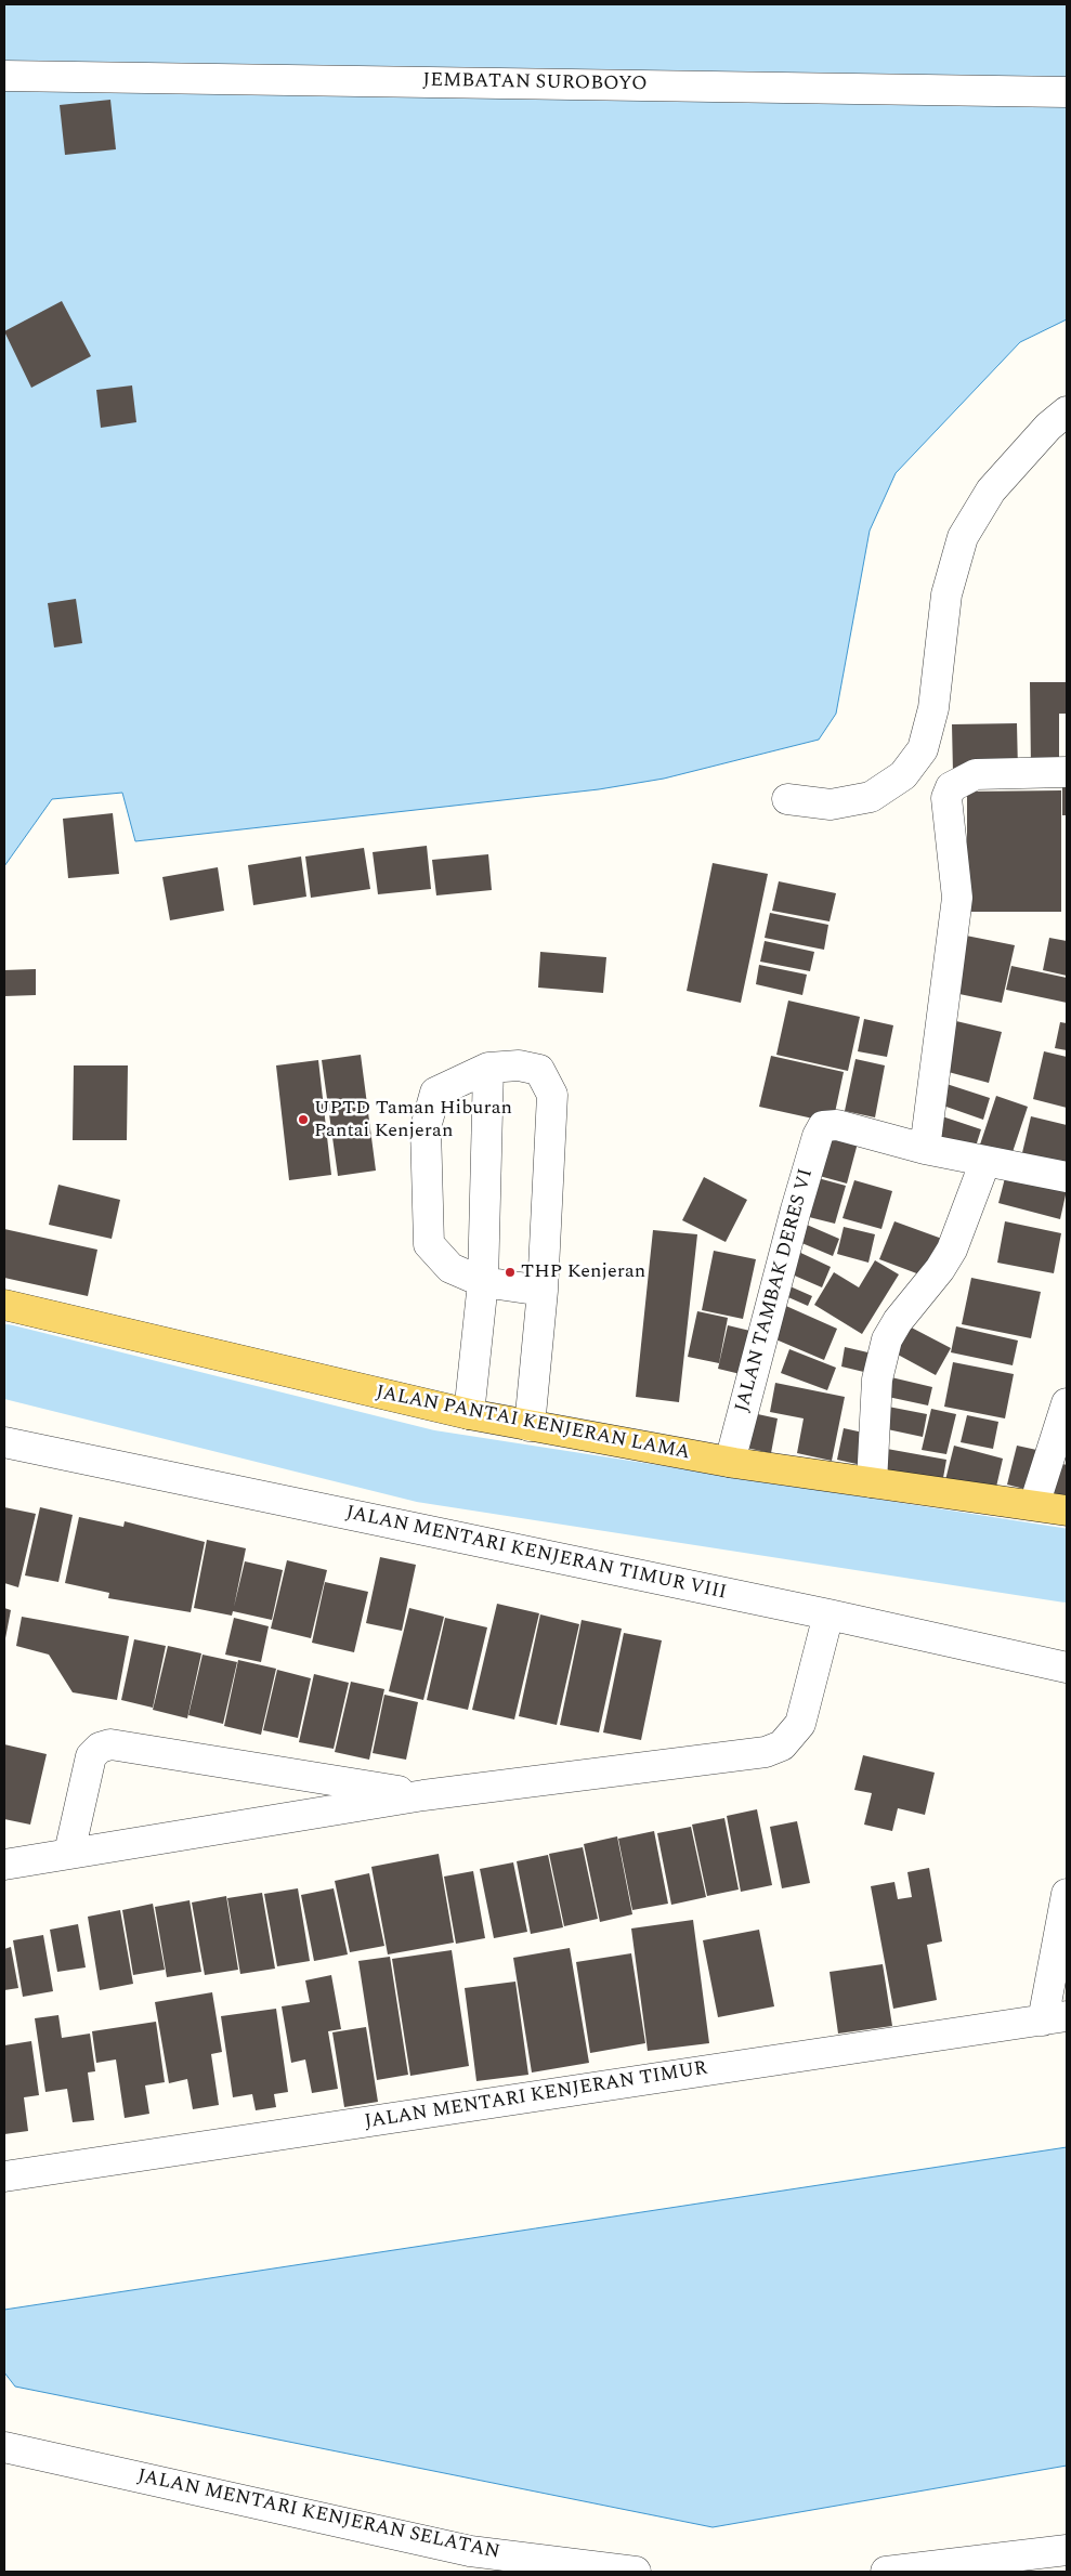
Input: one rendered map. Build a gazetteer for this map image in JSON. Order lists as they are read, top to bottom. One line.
{"streets":{"main road":["JALAN PANTAI KENJERAN LAMA"],"street":["JEMBATAN SUROBOYO","JALAN TAMBAK DERES VI","JALAN MENTARI KENJERAN TIMUR VIII","JALAN MENTARI KENJERAN TIMUR","JALAN MENTARI KENJERAN SELATAN"]},"crossings":[["JALAN TAMBAK DERES VI","JALAN PANTAI KENJERAN LAMA"]],"places":["UPTD Taman Hiburan Pantai Kenjeran","THP Kenjeran"]}
